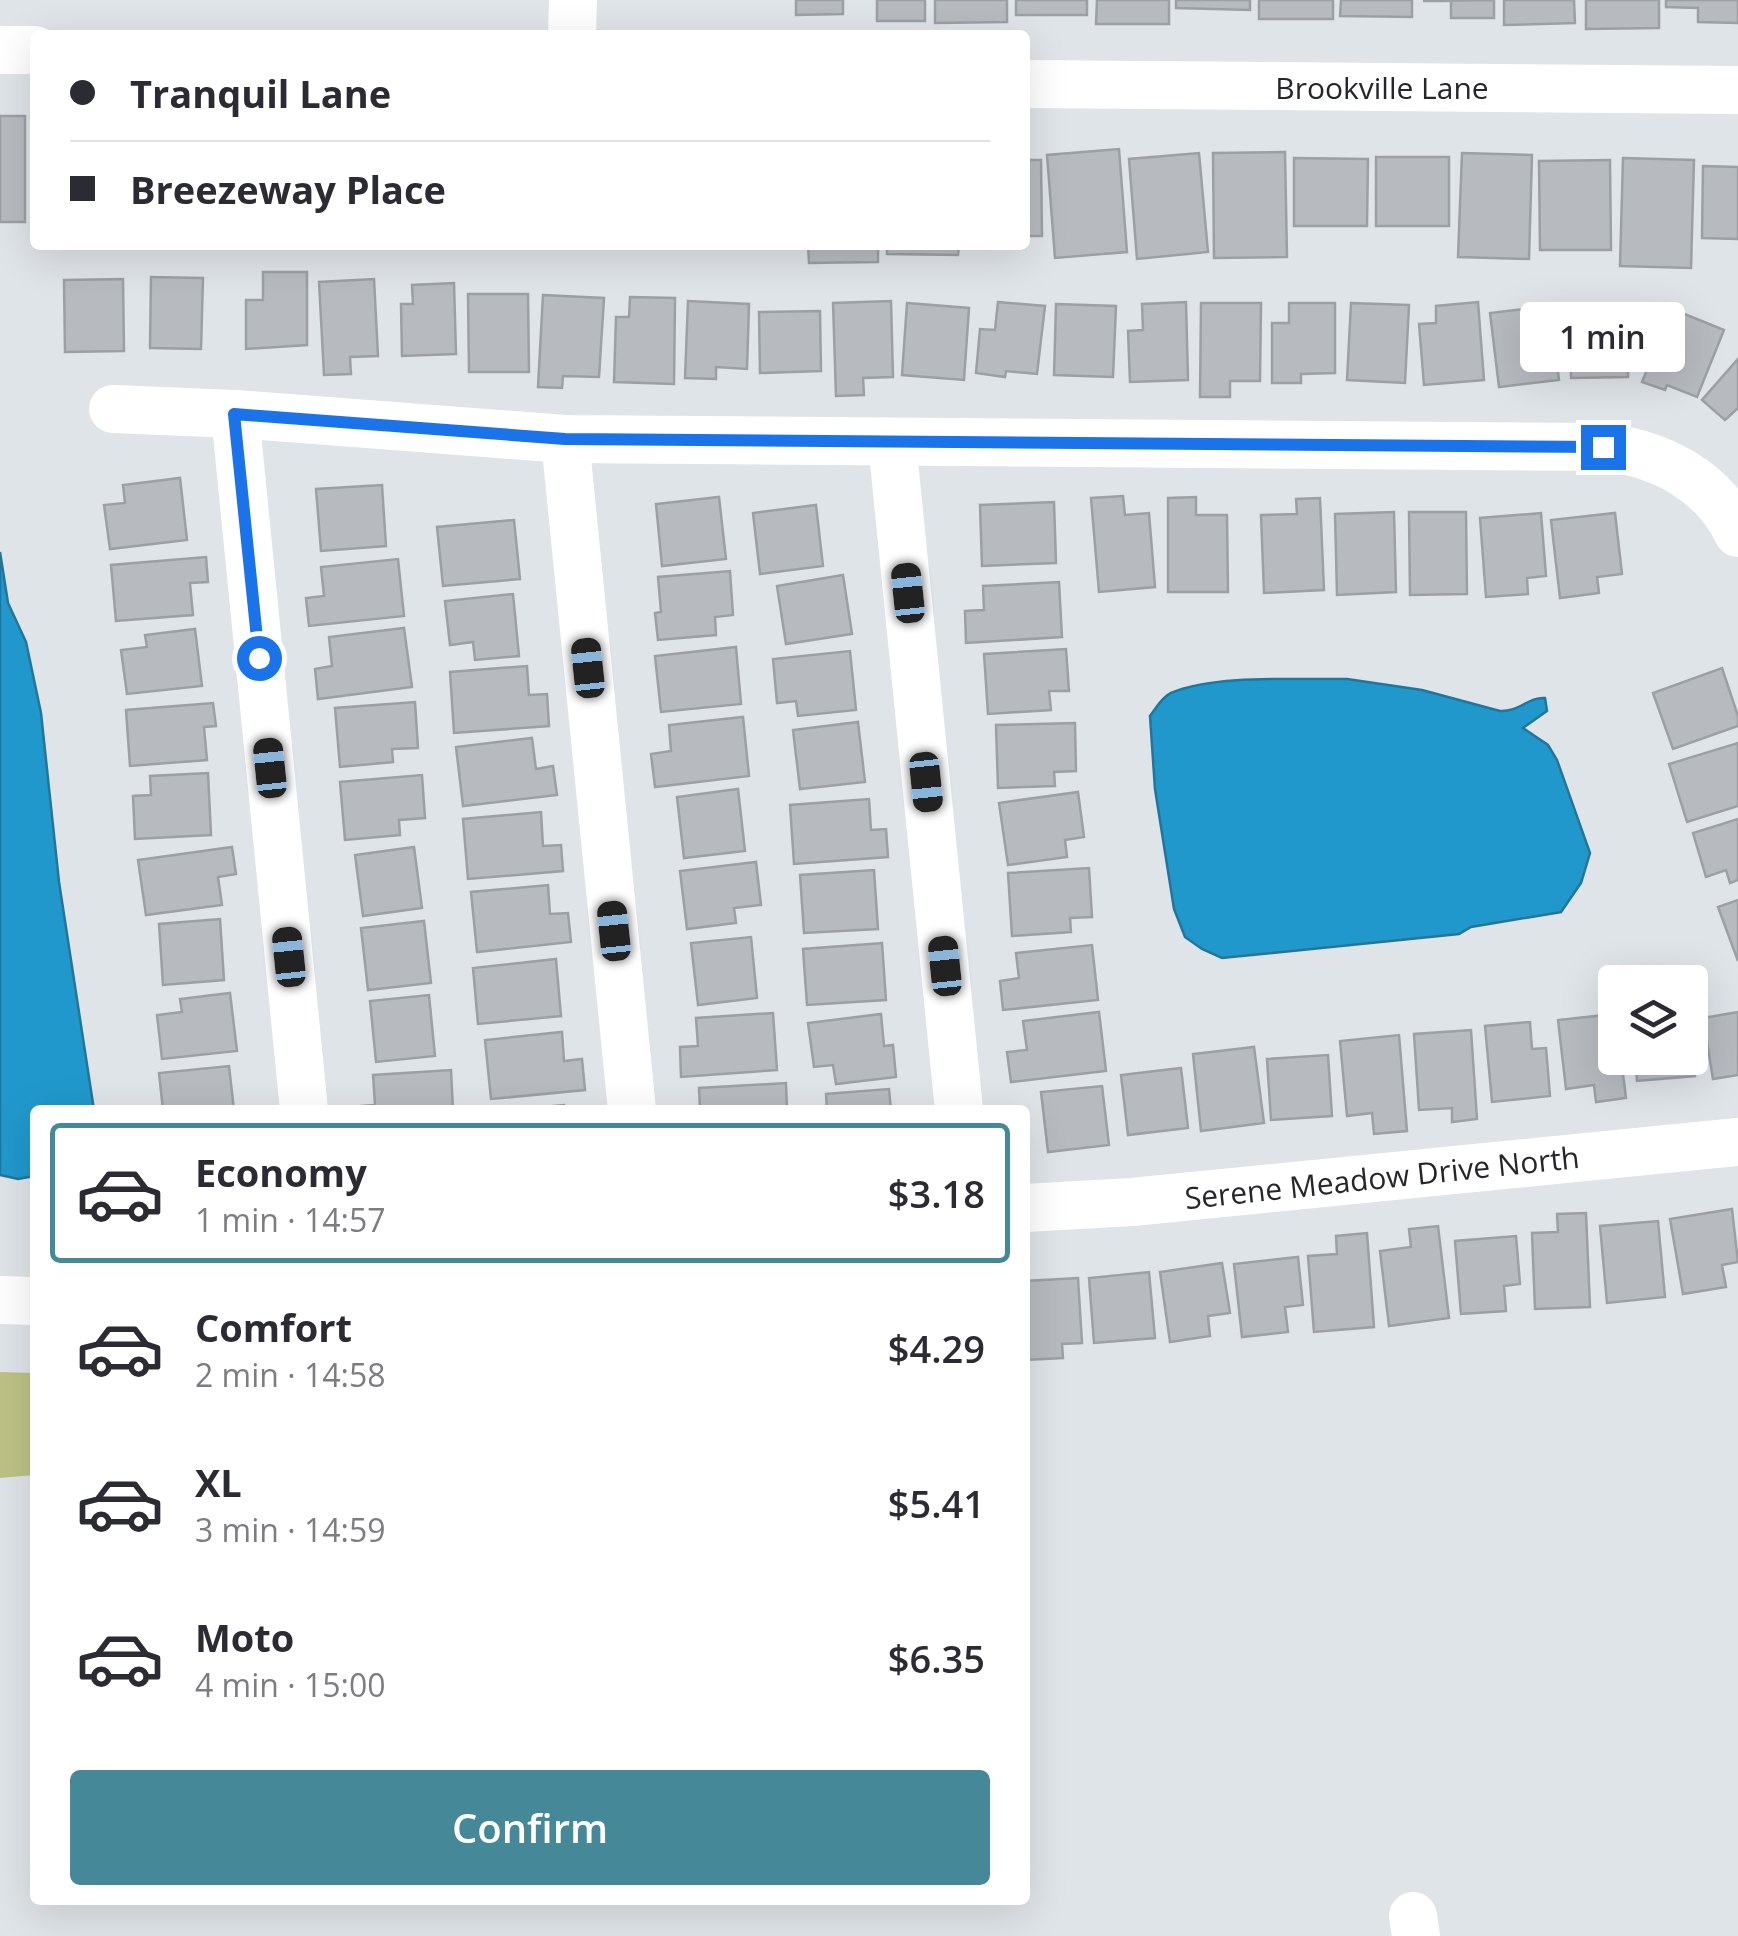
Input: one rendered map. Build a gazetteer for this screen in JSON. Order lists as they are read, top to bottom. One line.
{"streets":{"street":["Brookville Lane","Serene Meadow Drive North"]},"page":{"banner":["Tranquil Lane","Breezeway Place"],"bubble":"1 min","list":[{"name":"Economy","note":"1 min · 14:57","value":"$3.18"},{"name":"Comfort","note":"2 min · 14:58","value":"$4.29"},{"name":"XL","note":"3 min · 14:59","value":"$5.41"},{"name":"Moto","note":"4 min · 15:00","value":"$6.35"}],"buttons":"Confirm"}}
